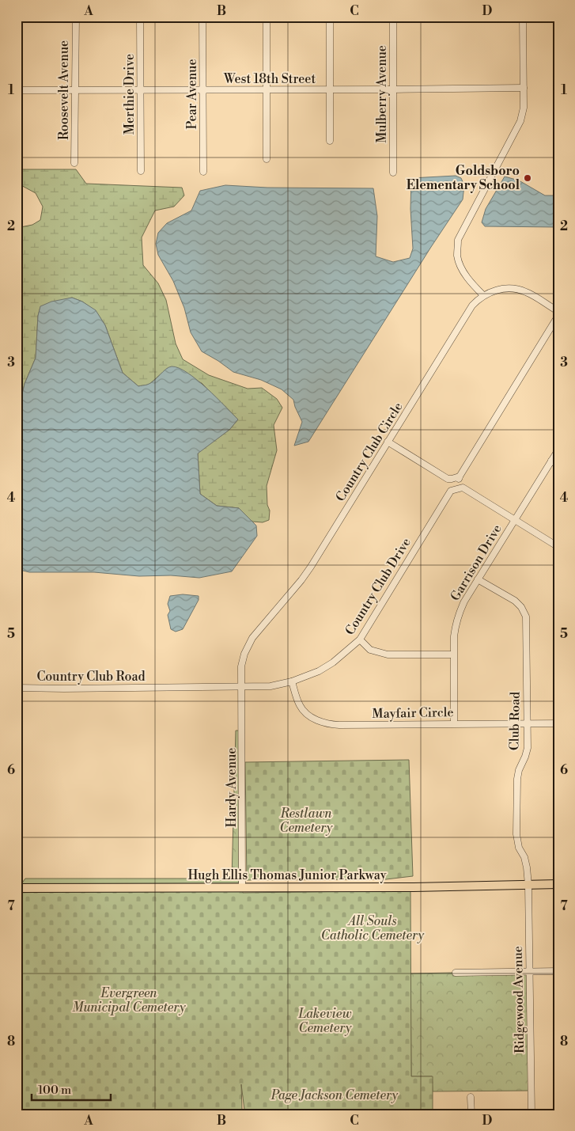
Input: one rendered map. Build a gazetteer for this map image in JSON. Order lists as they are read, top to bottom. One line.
{"streets":{"main road":["Hugh Ellis Thomas Junior Parkway"],"street":["West 18th Street","Roosevelt Avenue","Merthie Drive","Pear Avenue","Mulberry Avenue","Country Club Circle","Garrison Drive","Country Club Drive","Country Club Road","Mayfair Circle","Club Road","Hardy Avenue","Ridgewood Avenue"]},"crossings":[["West 18th Street","Roosevelt Avenue"],["West 18th Street","Merthie Drive"],["West 18th Street","Pear Avenue"],["West 18th Street","Mulberry Avenue"],["Country Club Circle","Country Club Drive"],["Country Club Circle","Hardy Avenue"],["Garrison Drive","Mayfair Circle"],["Garrison Drive","Club Road"],["Country Club Drive","Country Club Road"],["Country Club Drive","Mayfair Circle"],["Country Club Drive","Hardy Avenue"],["Mayfair Circle","Club Road"],["Club Road","Hugh Ellis Thomas Junior Parkway"],["Club Road","Ridgewood Avenue"],["Hardy Avenue","Hugh Ellis Thomas Junior Parkway"],["Hugh Ellis Thomas Junior Parkway","Ridgewood Avenue"]],"parks":["Restlawn Cemetery","All Souls Catholic Cemetery","Evergreen Municipal Cemetery","Lakeview Cemetery","Page Jackson Cemetery"],"places":["Goldsboro Elementary School"],"scale_bar":"100 m","grid":{"columns":["A","B","C","D"],"rows":["1","2","3","4","5","6","7","8"]}}
